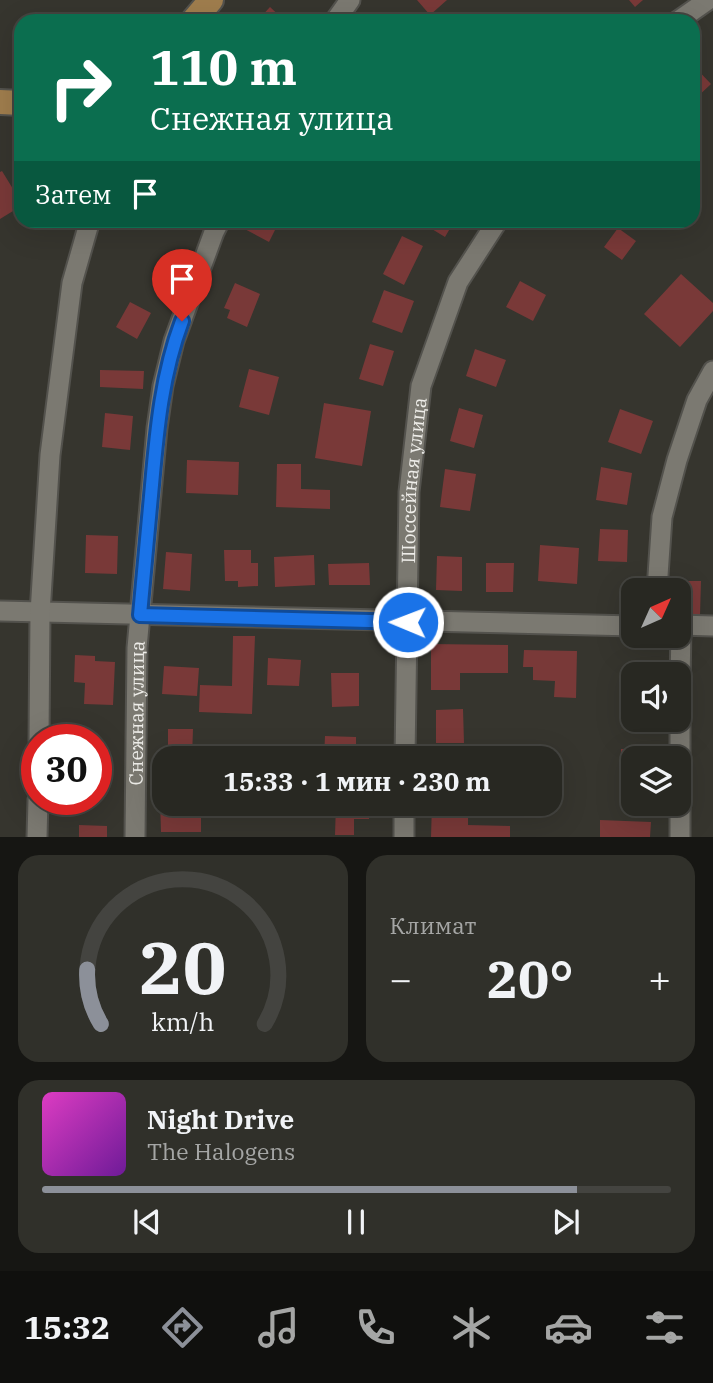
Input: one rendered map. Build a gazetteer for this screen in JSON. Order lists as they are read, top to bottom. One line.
{"streets":{"street":["Шоссейная улица","Снежная улица"]},"north":"top right","page":{"turn":["110 m","Снежная улица"],"then":"Затем","limit":"30","trip":"15:33 · 1 мин · 230 m","tile":"Климат","heat":["−","20°","+"],"song":["Night Drive","The Halogens"],"tabs":"15:32","gauge":["20","km/h"]}}
